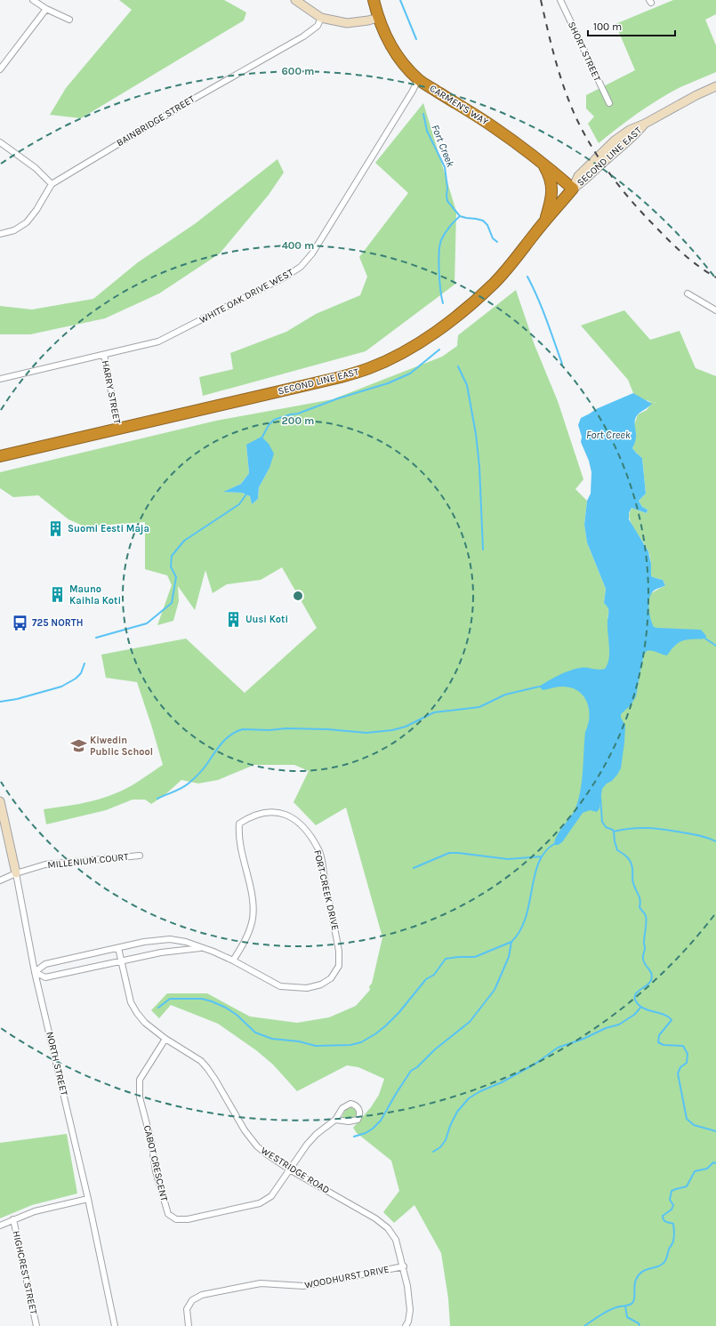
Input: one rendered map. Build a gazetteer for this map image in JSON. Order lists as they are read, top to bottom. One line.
{"streets":{"highway":["CARMEN'S WAY","SECOND LINE EAST"],"main road":["NORTH STREET"],"street":["SHORT STREET","BAINBRIDGE STREET","WHITE OAK DRIVE WEST","HARRY STREET","MILLENIUM COURT","FORT CREEK DRIVE","CABOT CRESCENT","WESTRIDGE ROAD","HIGHCREST STREET","WOODHURST DRIVE"]},"crossings":[["CARMEN'S WAY","SECOND LINE EAST"],["CARMEN'S WAY","WHITE OAK DRIVE WEST"],["SECOND LINE EAST","HARRY STREET"],["WHITE OAK DRIVE WEST","HARRY STREET"],["MILLENIUM COURT","NORTH STREET"],["FORT CREEK DRIVE","NORTH STREET"],["FORT CREEK DRIVE","WESTRIDGE ROAD"],["CABOT CRESCENT","WESTRIDGE ROAD"],["WESTRIDGE ROAD","WOODHURST DRIVE"]],"water":["Fort Creek"],"places":{"building":["Suomi Eesti Maja","Mauno Kaihla Koti","Uusi Koti"],"bus stop":["725 NORTH"],"school or university":["Kiwedin Public School"]},"scale_bar":"100 m","rings":["600 m","400 m","200 m"]}
